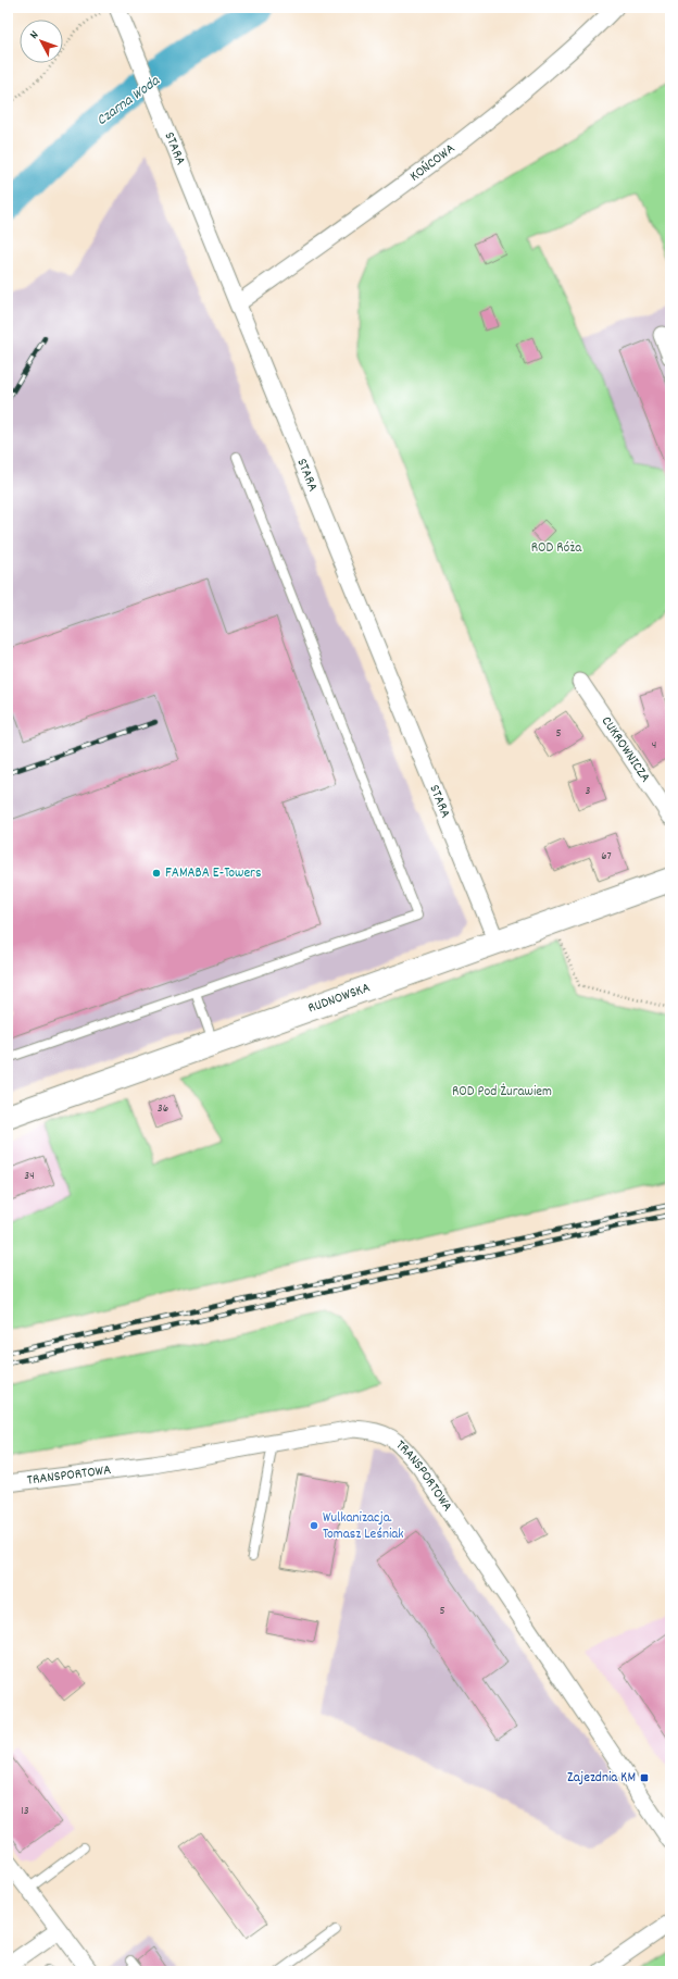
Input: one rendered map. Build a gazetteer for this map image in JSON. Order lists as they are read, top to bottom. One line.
{"streets":{"main road":["RUDNOWSKA"],"street":["STARA","KOŃCOWA","CUKROWNICZA","TRANSPORTOWA"]},"crossings":[["STARA","KOŃCOWA"],["STARA","RUDNOWSKA"]],"water":["Czarna Woda"],"parks":["ROD Róża","ROD Pod Żurawiem"],"places":{"other":["FAMABA E-Towers","Wulkanizacja. Tomasz Leśniak"],"transit":["Zajezdnia KM"]},"house_numbers":["5","4","3","67","36","34","5","13"],"north":"top left"}
